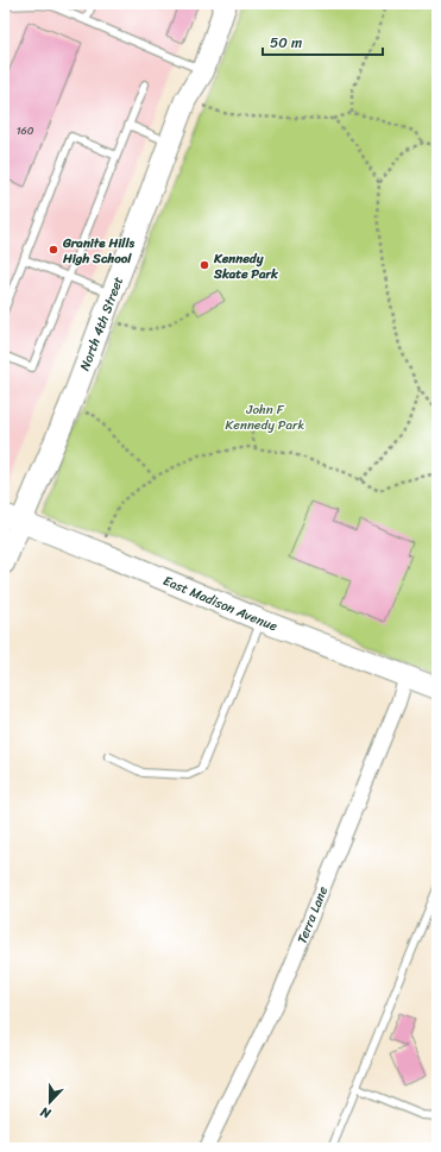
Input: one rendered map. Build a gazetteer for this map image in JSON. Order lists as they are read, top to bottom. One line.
{"streets":{"street":["North 4th Street","East Madison Avenue","Terra Lane"]},"crossings":[["North 4th Street","East Madison Avenue"],["East Madison Avenue","Terra Lane"]],"parks":["John F Kennedy Park"],"places":["Granite Hills High School","Kennedy Skate Park"],"house_numbers":["160"],"scale_bar":"50 m","north":"bottom"}
